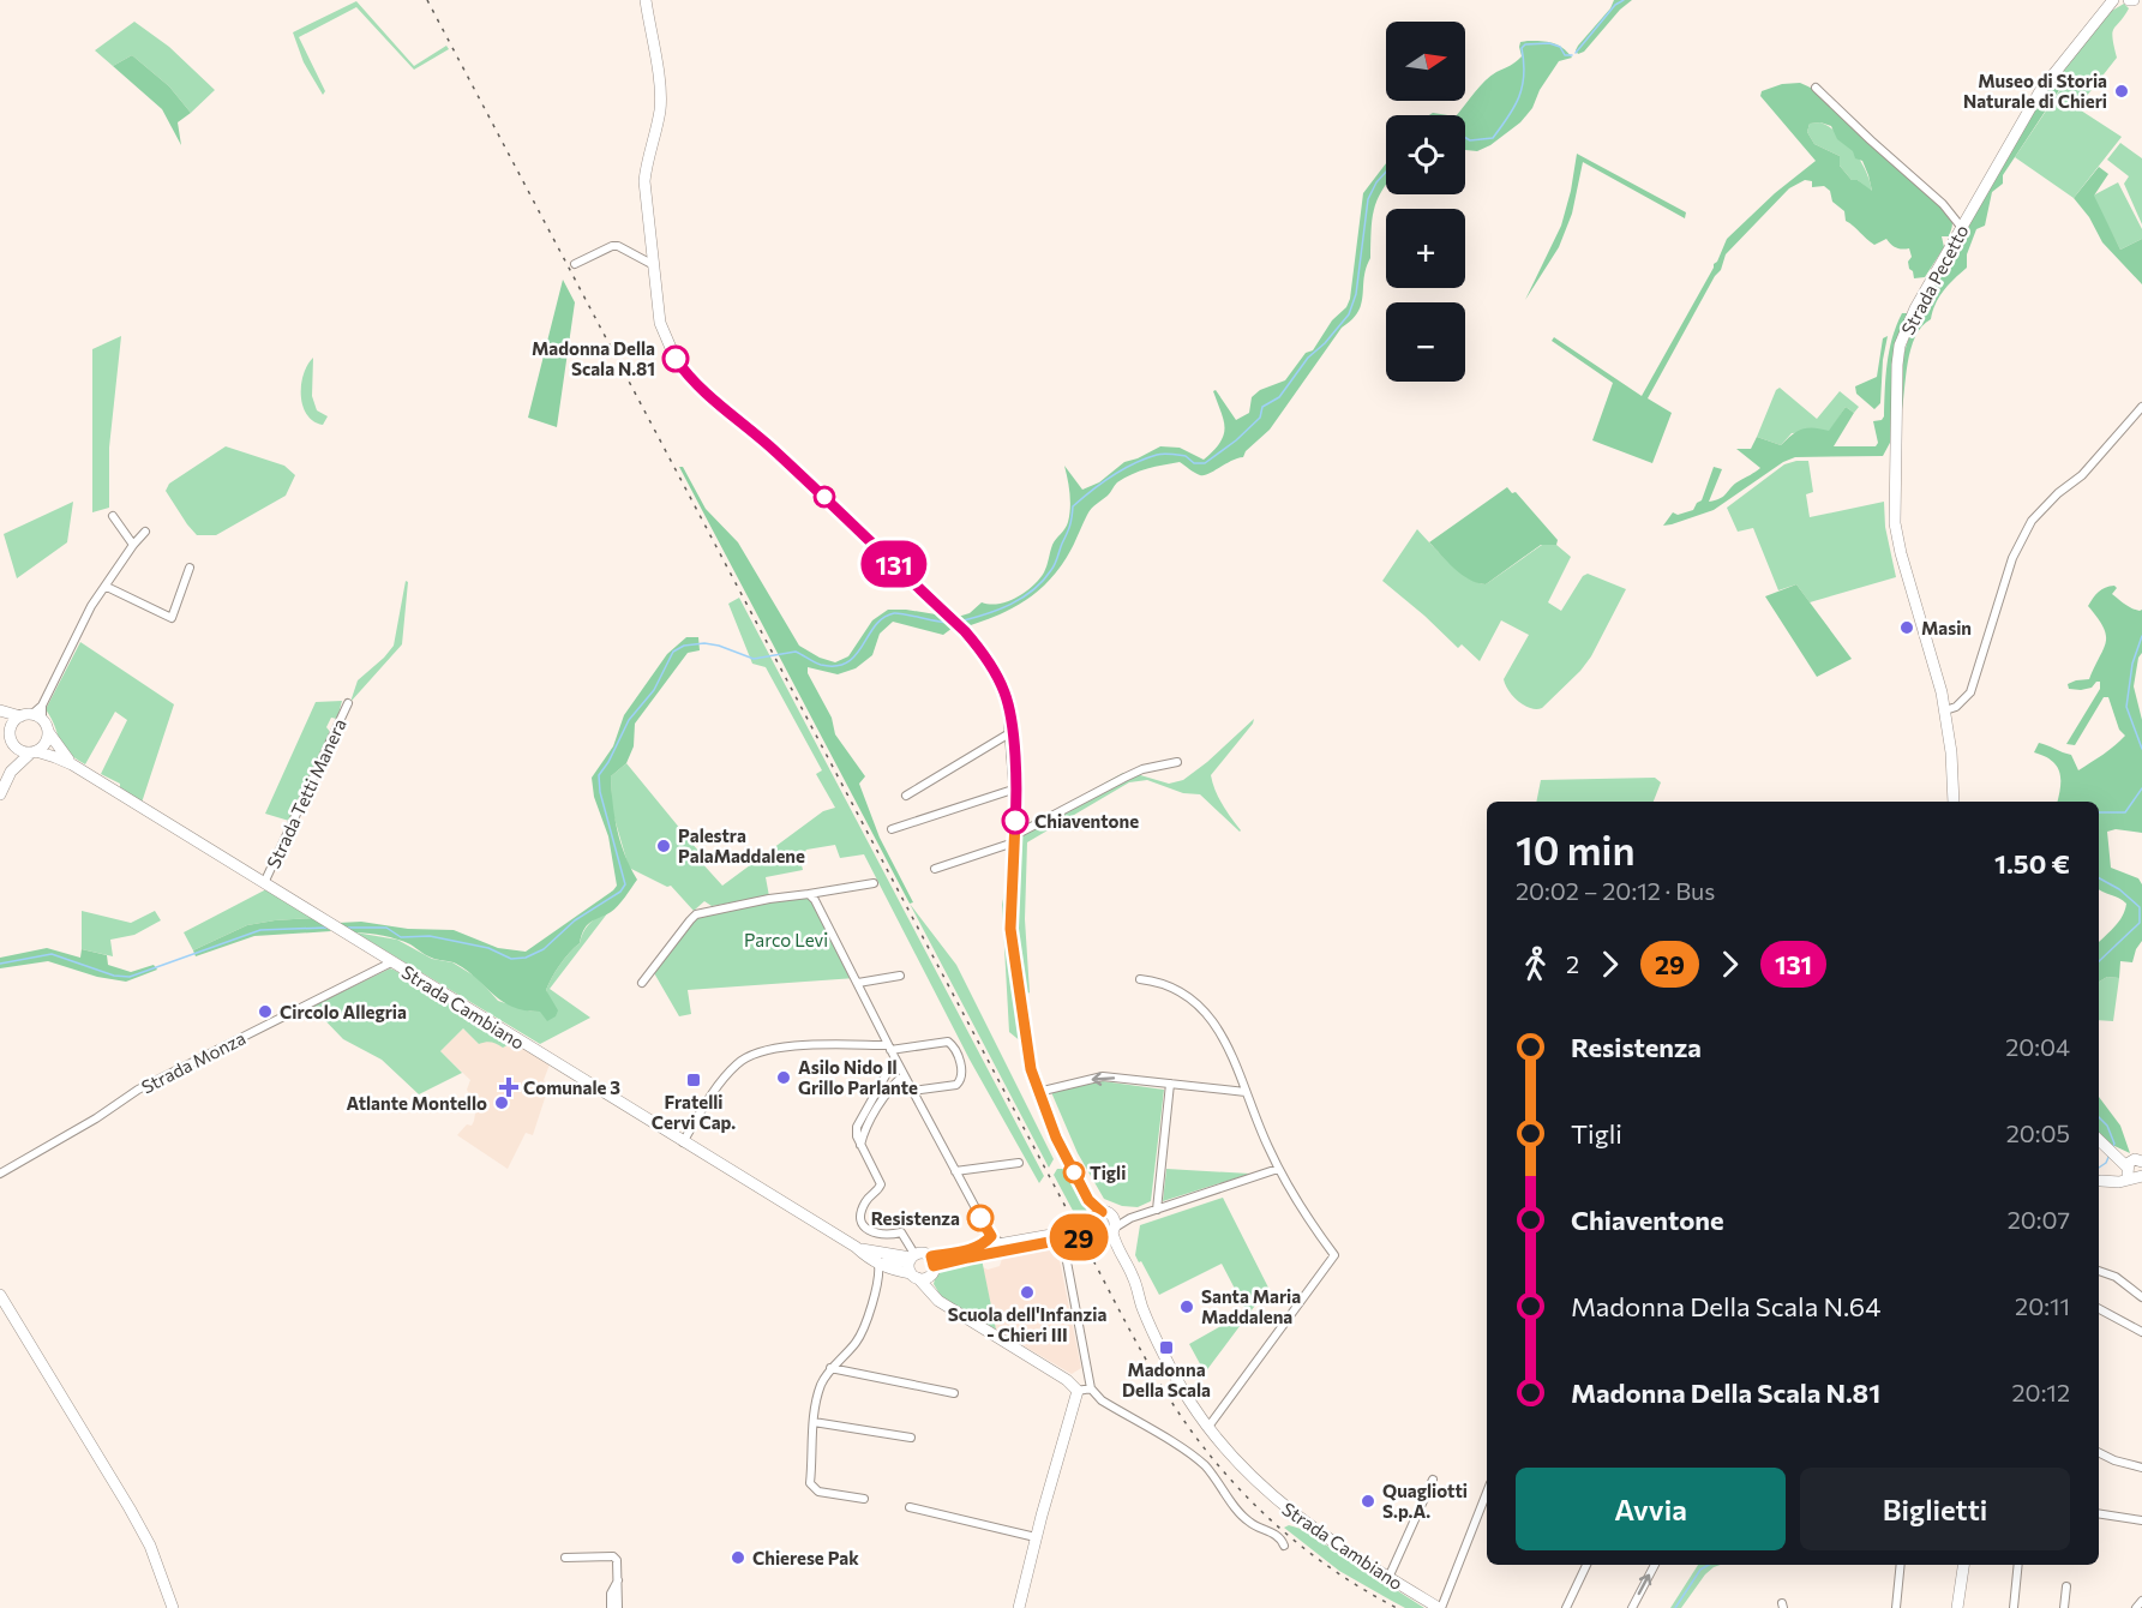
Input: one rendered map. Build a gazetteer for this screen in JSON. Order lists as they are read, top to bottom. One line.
{"streets":{"main road":["Strada Pecetto","Strada Cambiano"],"street":["Strada Tetti Manera","Strada Monza"]},"crossings":[["Strada Tetti Manera","Strada Cambiano"],["Strada Cambiano","Strada Monza"]],"parks":["Parco Levi"],"places":{"other":["Museo di Storia Naturale di Chieri","Madonna Della Scala N.81","Masin","Chiaventone","Palestra PalaMaddalene","Circolo Allegria","Asilo Nido Il Grillo Parlante","Atlante Montello","Tigli","Resistenza","Scuola dell'Infanzia - Chieri III","Santa Maria Maddalena","Quagliotti S.p.A.","Chierese Pak"],"transit":["Fratelli Cervi Cap.","Madonna Della Scala"],"health":["Comunale 3"]},"lines":["bus line 131","bus line 29"],"north":"right","page":{"on_map":["29","131"],"map_buttons":["+","−"],"heading":["10 min","20:02 – 20:12 · Bus","1.50 €"],"legs":["2","29","131"],"list":[{"name":"Resistenza","value":"20:04"},{"name":"Tigli","value":"20:05"},{"name":"Chiaventone","value":"20:07"},{"name":"Madonna Della Scala N.64","value":"20:11"},{"name":"Madonna Della Scala N.81","value":"20:12"}],"buttons":["Avvia","Biglietti"]}}
